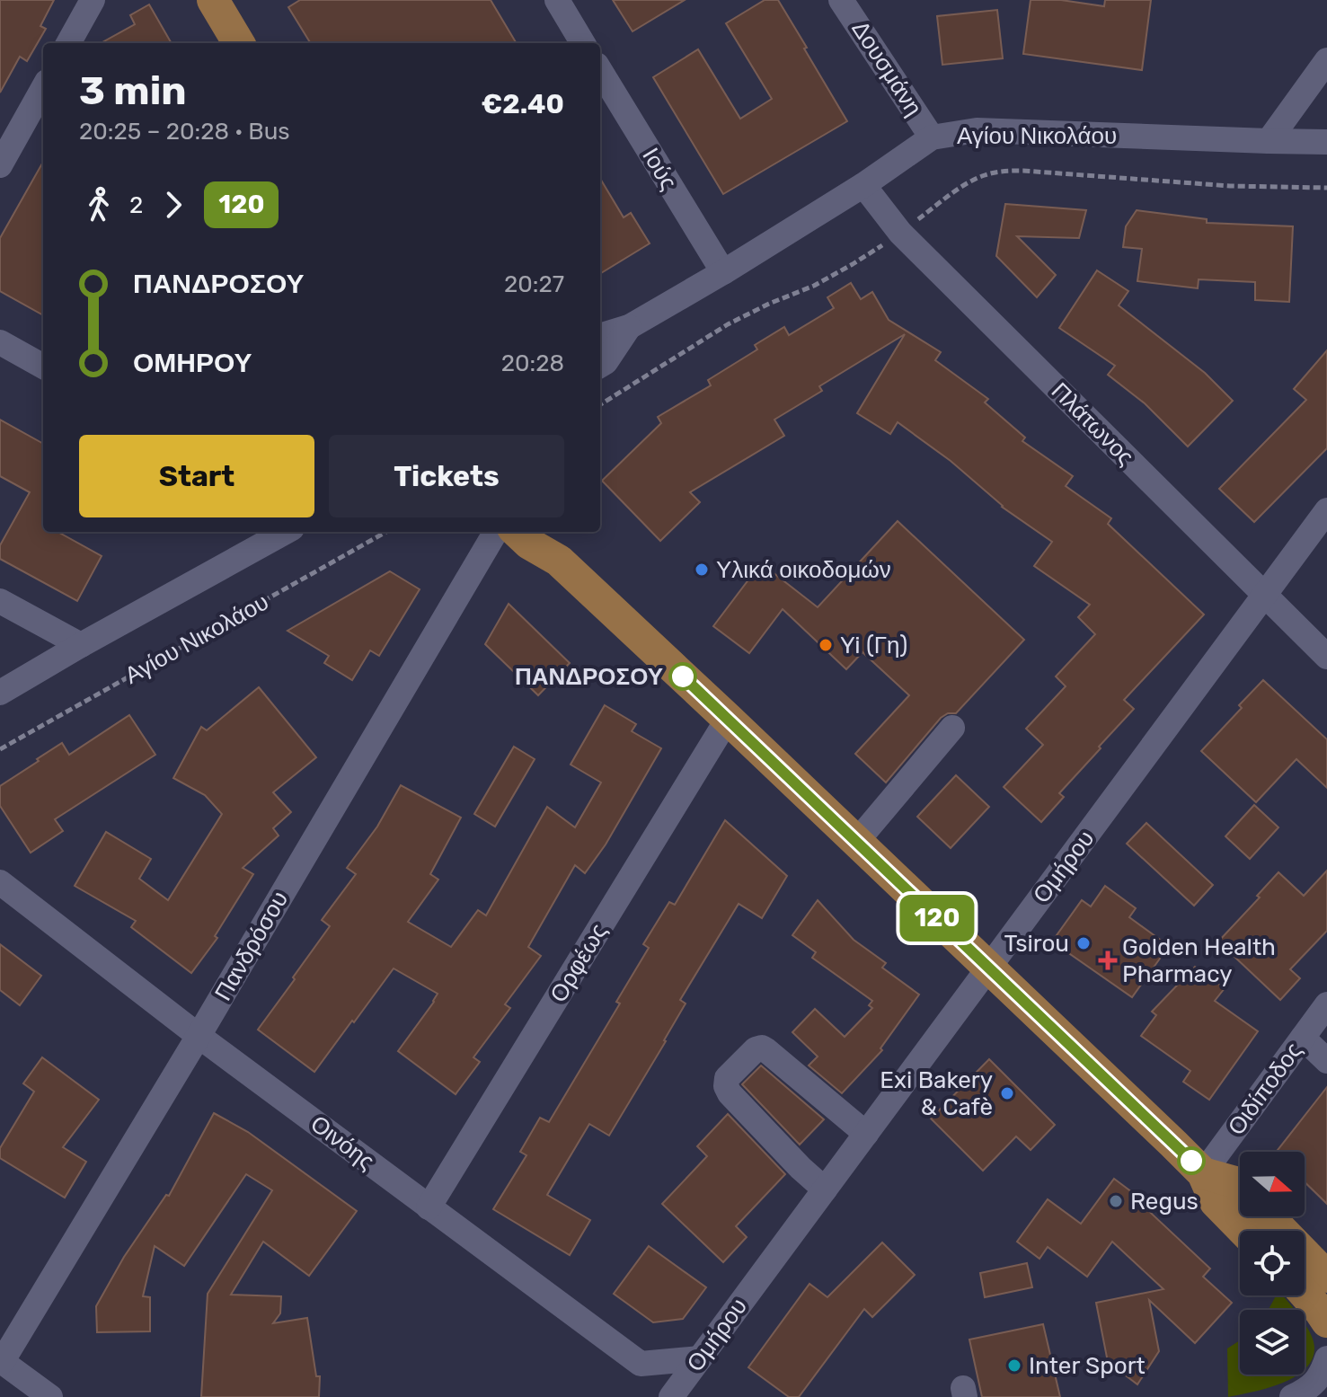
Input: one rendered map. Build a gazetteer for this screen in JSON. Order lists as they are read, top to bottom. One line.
{"streets":{"street":["Δουσμάνη","Αγίου Νικολάου","Ιούς","Πλάτωνος","Ομήρου","Πανδρόσου","Ορφέως","Οιδίποδος","Οινόης"]},"crossings":[["Δουσμάνη","Αγίου Νικολάου"],["Αγίου Νικολάου","Ιούς"],["Αγίου Νικολάου","Πλάτωνος"],["Πλάτωνος","Ομήρου"],["Ομήρου","Οινόης"],["Πανδρόσου","Οινόης"],["Ορφέως","Οινόης"]],"places":{"other":["Υλικά οικοδομών","Yi (Γη)","ΠΑΝΔΡΟΣΟΥ","Tsirou","Exi Bakery & Cafè","Regus","Inter Sport"],"health":["Golden Health Pharmacy"]},"lines":["bus line 120"],"north":"right","page":{"on_map":"120","heading":["3 min","20:25 – 20:28 · Bus","€2.40"],"legs":["2","120"],"list":[{"name":"ΠΑΝΔΡΟΣΟΥ","value":"20:27"},{"name":"ΟΜΗΡΟΥ","value":"20:28"}],"buttons":["Start","Tickets"]}}
